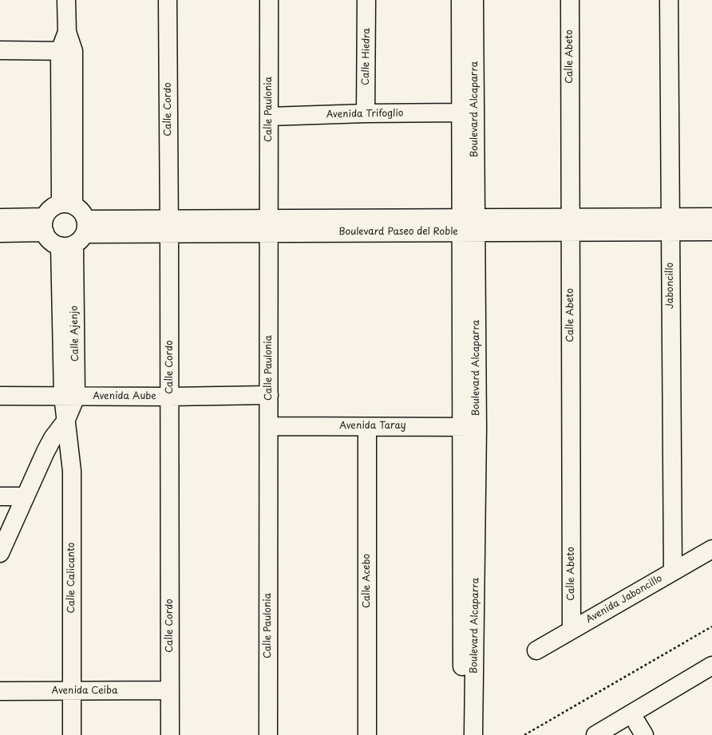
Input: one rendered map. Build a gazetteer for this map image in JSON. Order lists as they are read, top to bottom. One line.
{"streets":{"street":["Calle Hiedra","Calle Abeto","Calle Cordo","Calle Paulonia","Boulevard Alcaparra","Avenida Trifoglio","Boulevard Paseo del Roble","Jaboncillo","Calle Ajenjo","Avenida Aube","Avenida Taray","Calle Calicanto","Calle Acebo","Avenida Jaboncillo","Avenida Ceiba"]},"crossings":[["Calle Hiedra","Avenida Trifoglio"],["Calle Abeto","Boulevard Paseo del Roble"],["Calle Abeto","Avenida Jaboncillo"],["Calle Cordo","Boulevard Paseo del Roble"],["Calle Cordo","Avenida Aube"],["Calle Cordo","Avenida Ceiba"],["Calle Paulonia","Avenida Trifoglio"],["Calle Paulonia","Boulevard Paseo del Roble"],["Calle Paulonia","Avenida Aube"],["Calle Paulonia","Avenida Taray"],["Boulevard Alcaparra","Avenida Trifoglio"],["Boulevard Alcaparra","Boulevard Paseo del Roble"],["Boulevard Alcaparra","Avenida Taray"],["Boulevard Paseo del Roble","Jaboncillo"],["Boulevard Paseo del Roble","Calle Ajenjo"],["Jaboncillo","Avenida Jaboncillo"],["Calle Ajenjo","Avenida Aube"],["Calle Ajenjo","Calle Calicanto"],["Avenida Taray","Calle Acebo"],["Calle Calicanto","Avenida Ceiba"]]}
